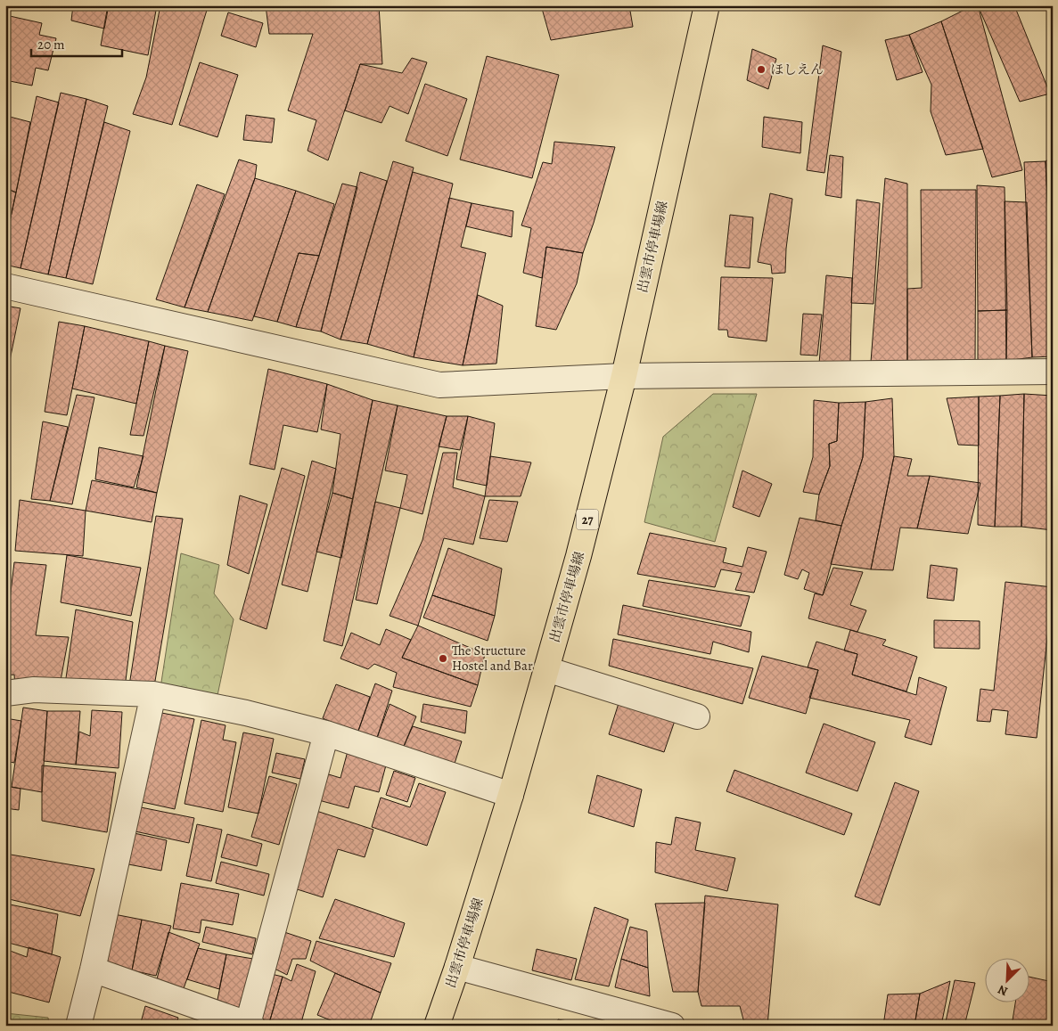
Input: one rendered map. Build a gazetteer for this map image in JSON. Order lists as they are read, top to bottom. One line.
{"streets":{"main road":["出雲市停車場線","27"]},"places":["ほしえん","The Structure Hostel and Bar"],"scale_bar":"20 m","north":"bottom left"}
